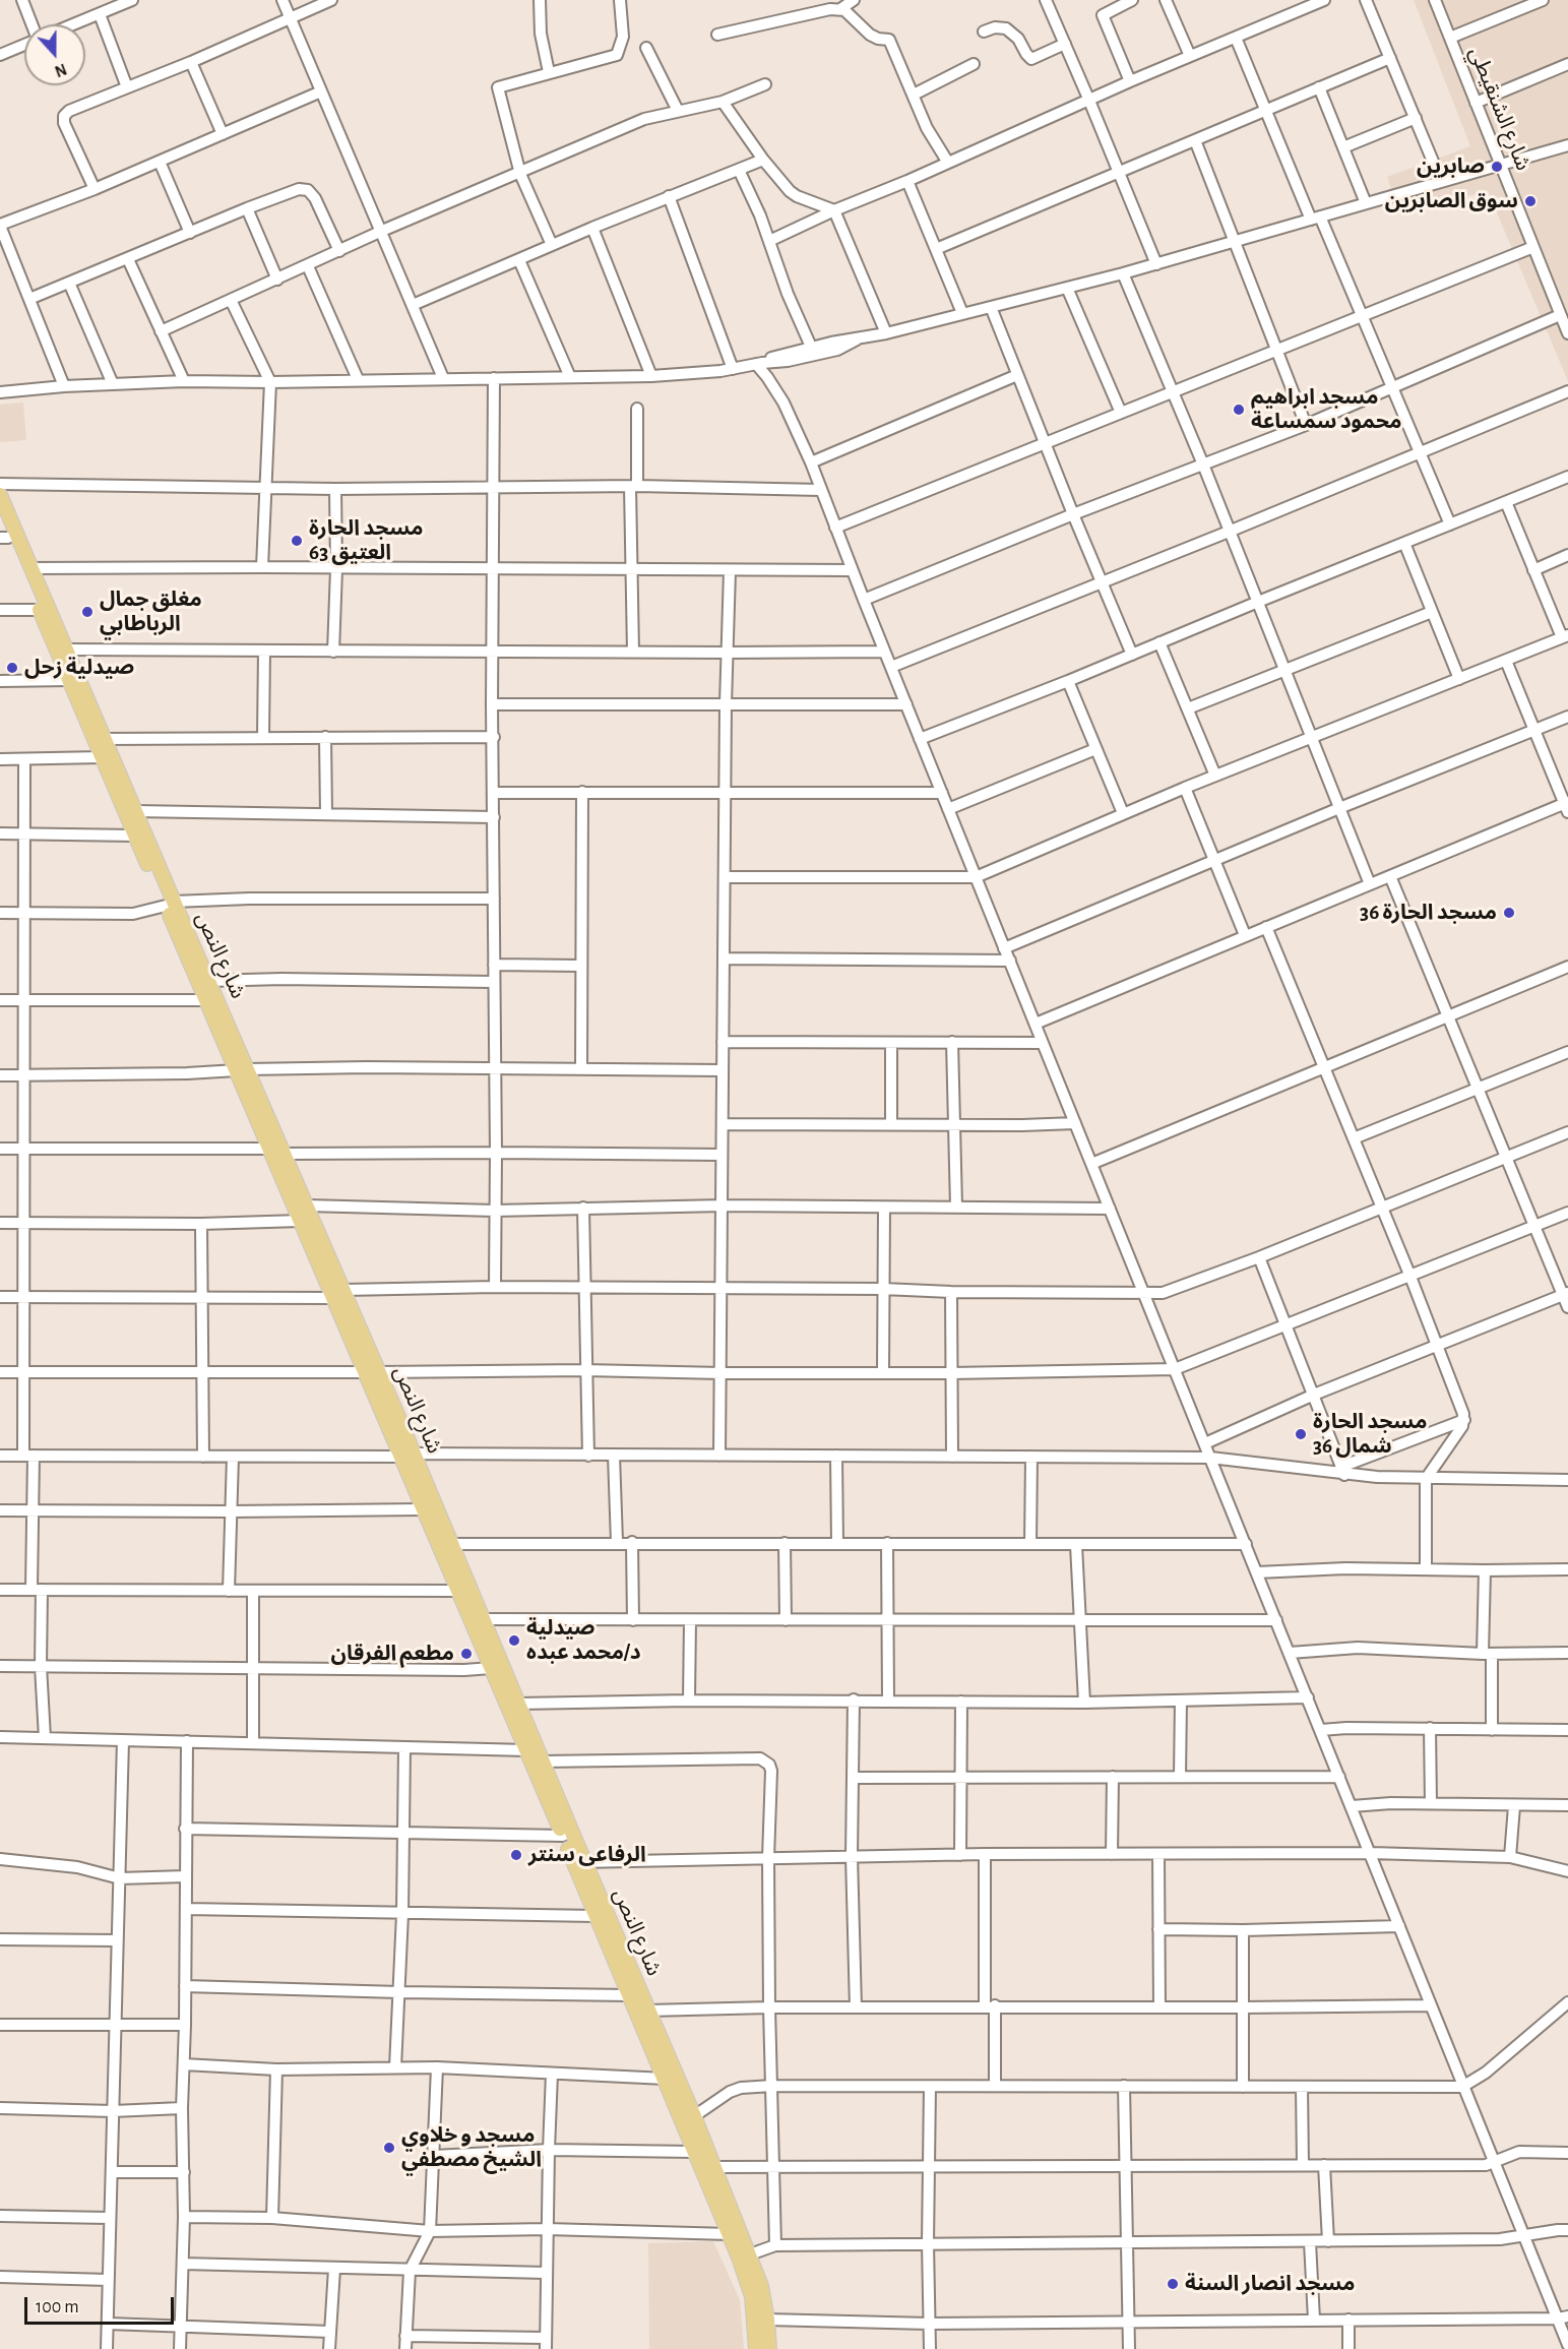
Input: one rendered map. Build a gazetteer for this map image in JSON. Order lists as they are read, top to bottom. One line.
{"streets":{"main road":["شارع النص"],"street":["شارع الشنقيطي"]},"places":["صابرين","سوق الصابرين","مسجد ابراهيم محمود سمساعة","مسجد الحارة 63 العتيق","مغلق جمال الرباطابي","صيدلية زحل","مسجد الحارة 36","مسجد الحارة 36 شمال","صيدلية د/محمد عبده","مطعم الفرقان","الرفاعى سنتر","مسجد و خلاوي الشيخ مصطفي","مسجد انصار السنة"],"scale_bar":"100 m","north":"bottom"}
